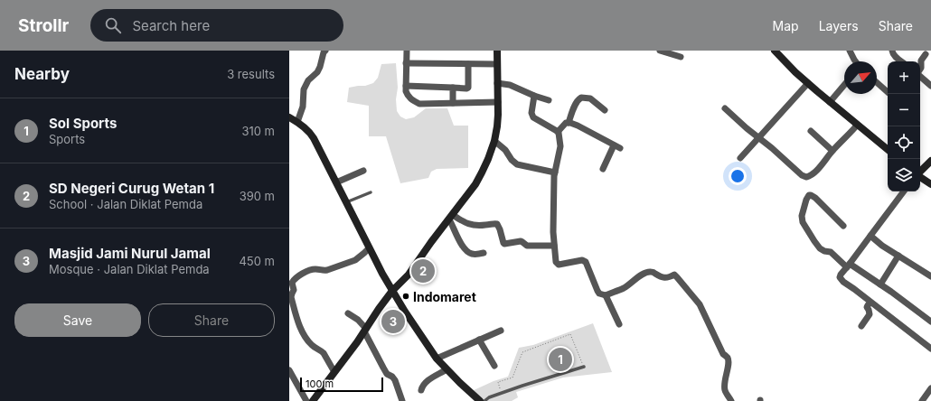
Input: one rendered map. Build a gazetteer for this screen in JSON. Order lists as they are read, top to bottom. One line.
{"places":["Indomaret"],"scale_bar":"100 m","north":"top right","page":{"header":"Strollr","search":"Search here","nav":["Map","Layers","Share"],"heading":["Nearby","3 results"],"map_buttons":["+","−"],"list":[{"mark":"1","name":"Sol Sports","note":"Sports","value":"310 m"},{"mark":"2","name":"SD Negeri Curug Wetan 1","note":"School · Jalan Diklat Pemda","value":"390 m"},{"mark":"3","name":"Masjid Jami Nurul Jamal","note":"Mosque · Jalan Diklat Pemda","value":"450 m"}],"pins":["2","3","1"],"buttons":["Save","Share"],"scale":"100 m"}}
